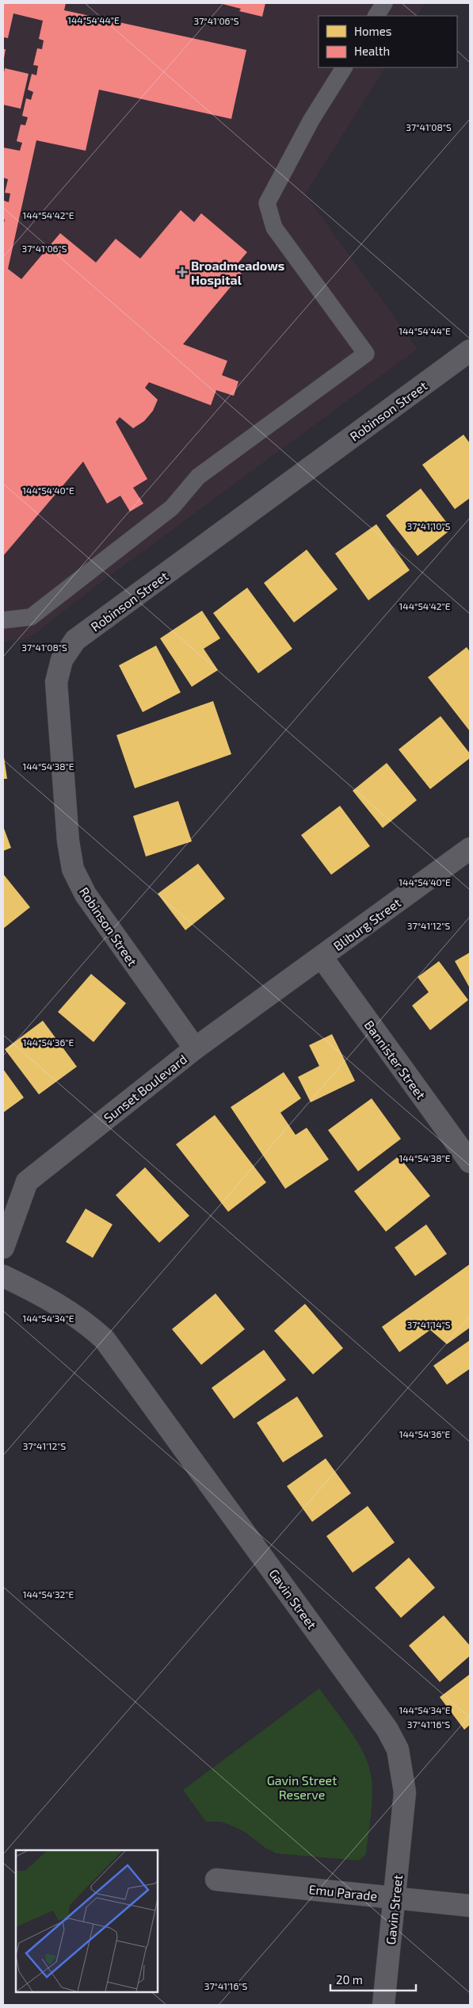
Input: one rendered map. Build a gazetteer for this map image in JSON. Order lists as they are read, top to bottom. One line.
{"streets":{"street":["Robinson Street","Bliburg Street","Bannister Street","Sunset Boulevard","Gavin Street","Emu Parade"]},"crossings":[["Robinson Street","Sunset Boulevard"],["Bliburg Street","Bannister Street"],["Bliburg Street","Sunset Boulevard"],["Bannister Street","Sunset Boulevard"],["Gavin Street","Emu Parade"]],"parks":["Gavin Street Reserve"],"places":{"health":["Broadmeadows Hospital"]},"legend":["Homes","Health"],"scale_bar":"20 m","coordinates":["144°54'44\"E","37°41'06\"S","37°41'08\"S","144°54'42\"E","144°54'40\"E","37°41'10\"S","144°54'38\"E","37°41'12\"S","144°54'36\"E","144°54'34\"E","37°41'14\"S","144°54'32\"E","37°41'16\"S"]}
